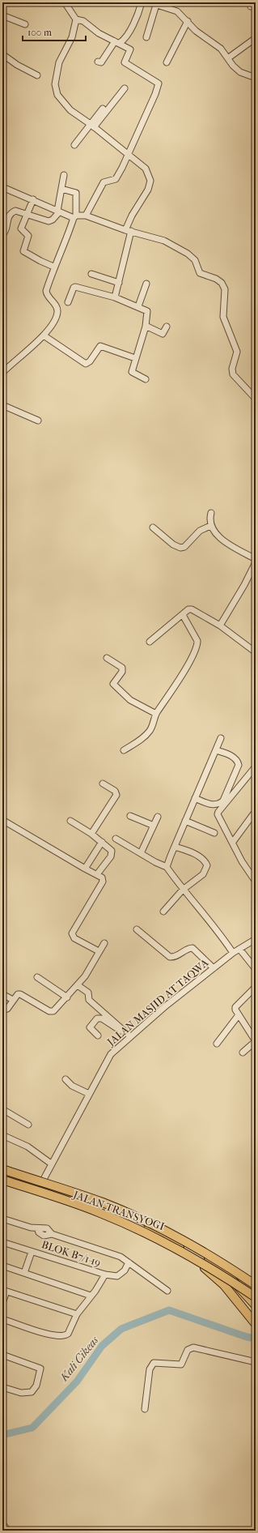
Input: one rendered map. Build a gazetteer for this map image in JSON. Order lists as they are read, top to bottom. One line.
{"streets":{"highway":["JALAN TRANSYOGI"],"street":["JALAN MASJID AT TAQWA","BLOK B7/1-19"]},"crossings":[["JALAN MASJID AT TAQWA","JALAN TRANSYOGI"]],"water":["Kali Cikeas"],"scale_bar":"100 m"}
